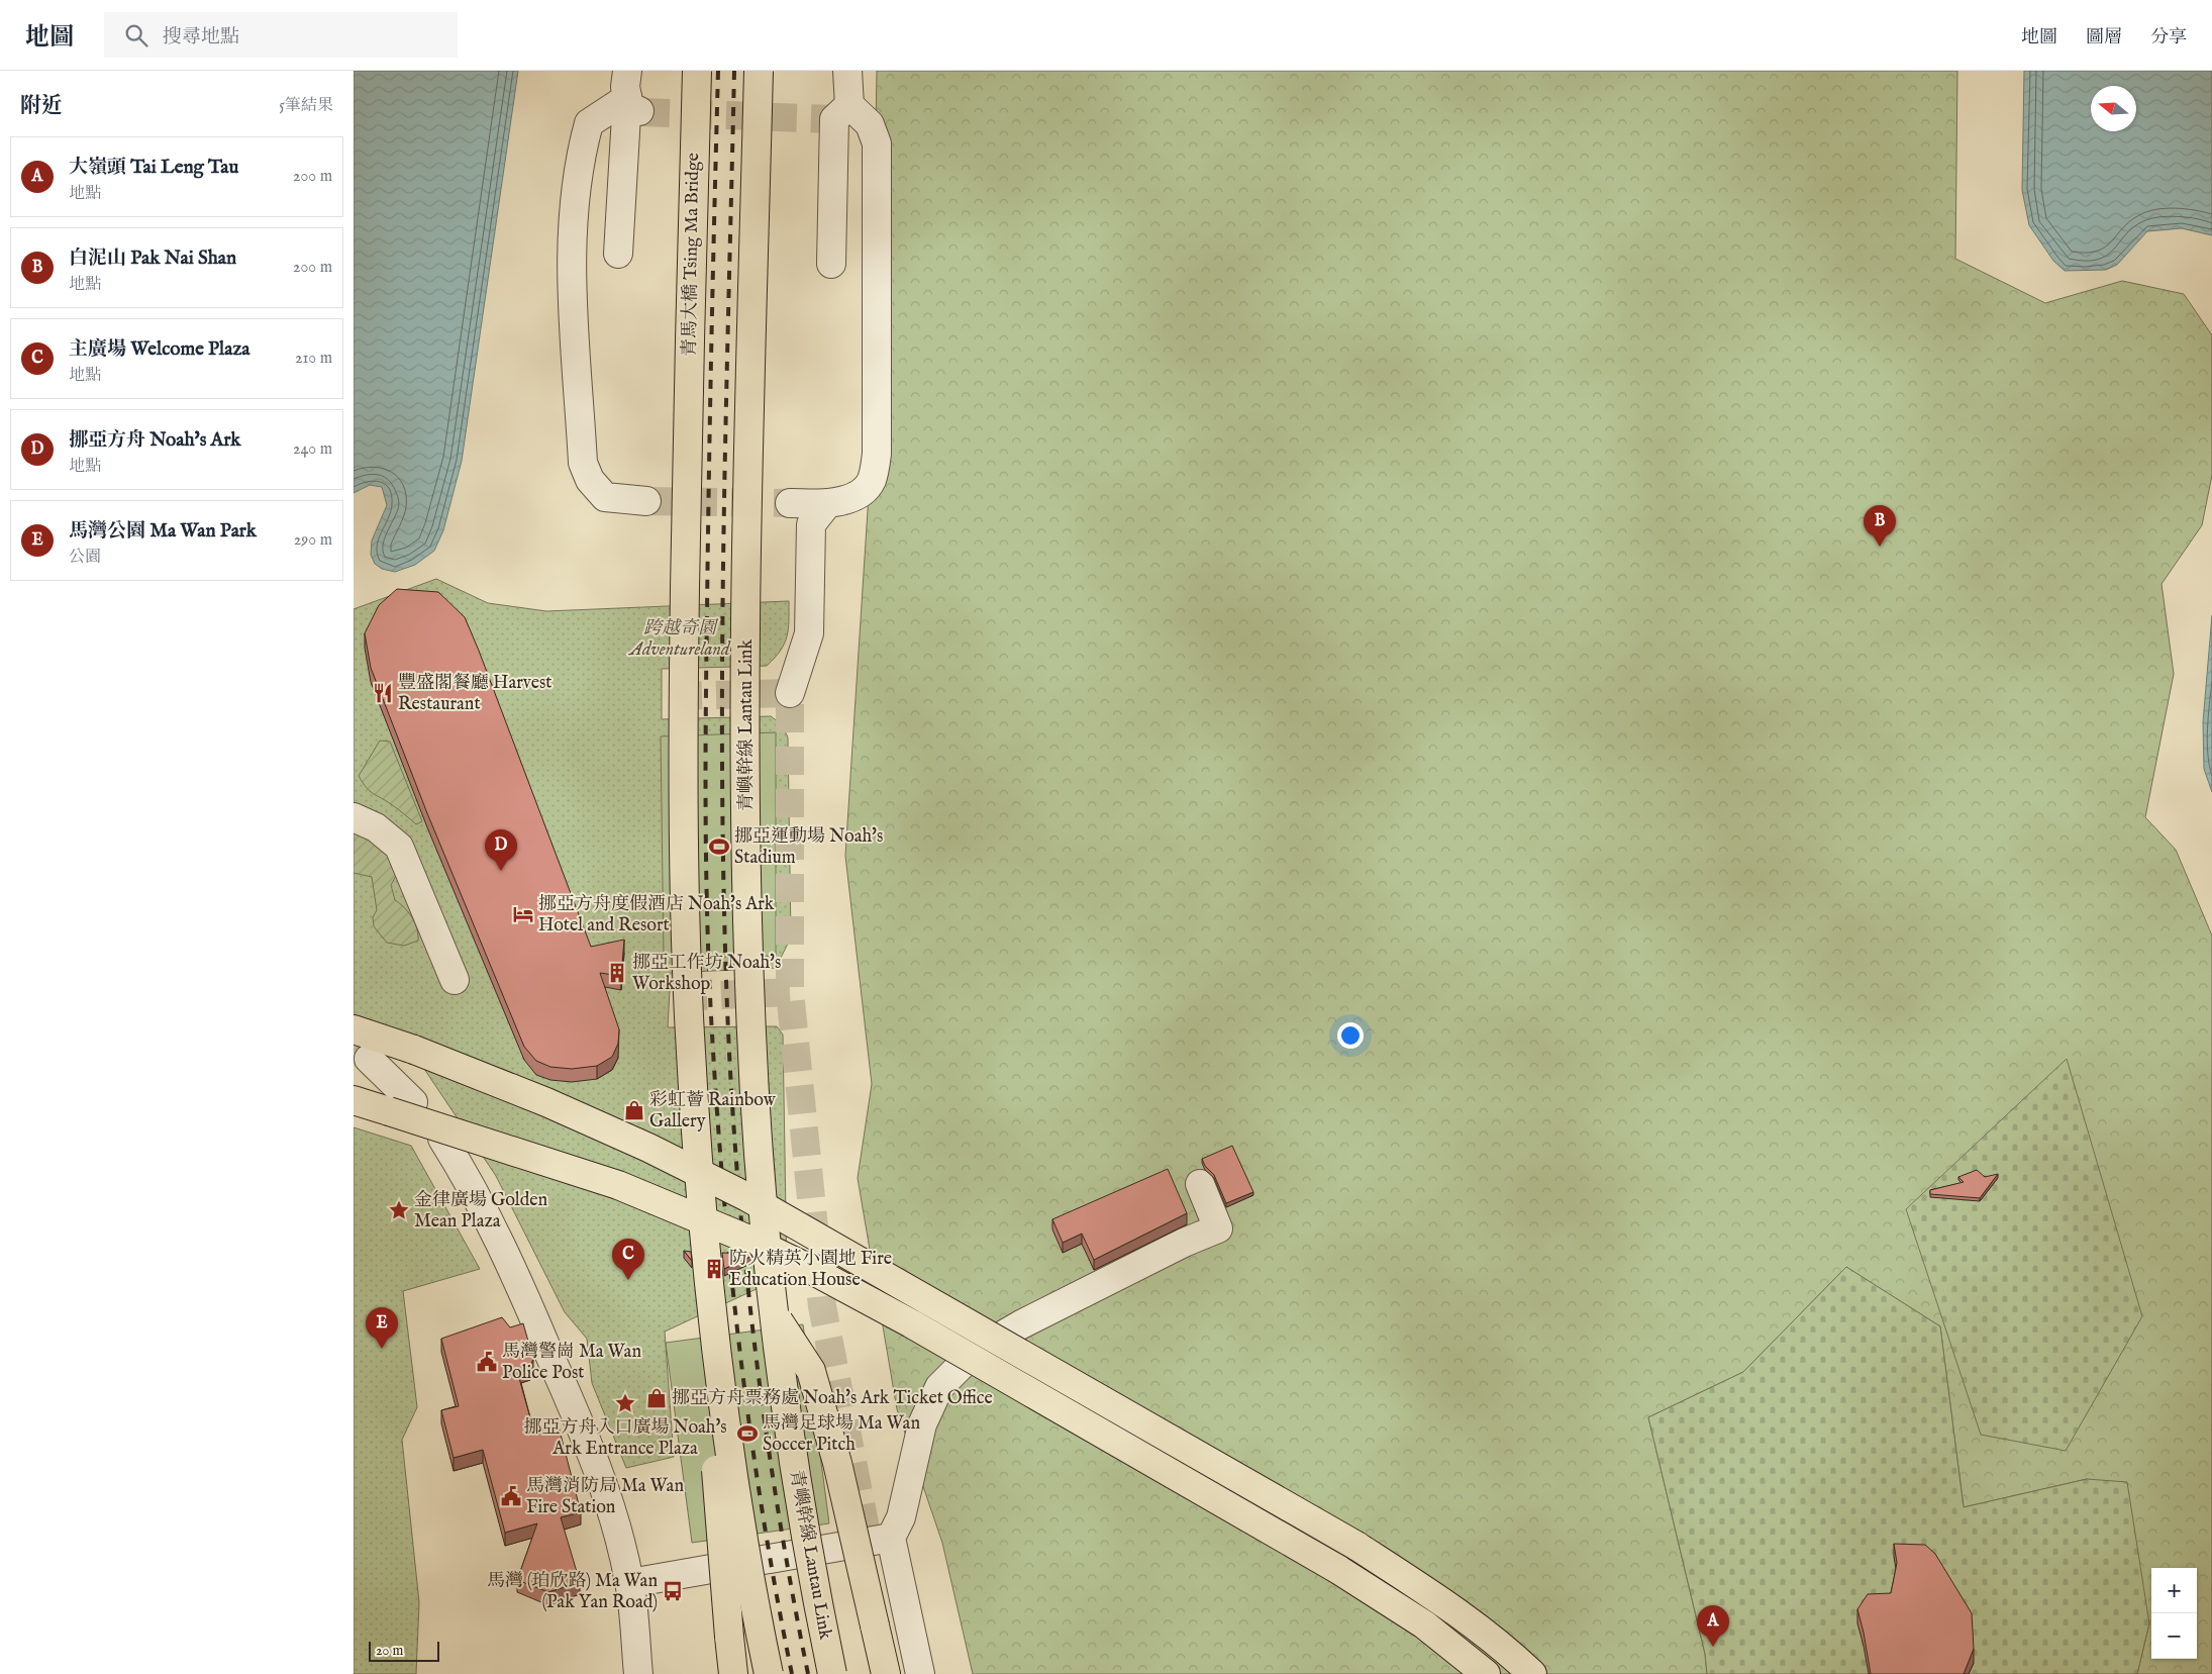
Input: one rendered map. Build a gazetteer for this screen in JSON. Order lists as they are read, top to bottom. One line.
{"streets":{"highway":["青馬大橋 Tsing Ma Bridge","青嶼幹線 Lantau Link"]},"parks":["跨越奇園 Adventureland"],"places":{"restaurant":["豐盛閣餐廳 Harvest Restaurant"],"sports":["挪亞運動場 Noah's Stadium","馬灣足球場 Ma Wan Soccer Pitch"],"hotel":["挪亞方舟度假酒店 Noah's Ark Hotel and Resort"],"building":["挪亞工作坊 Noah's Workshop","防火精英小園地 Fire Education House"],"shop":["彩虹薈 Rainbow Gallery","挪亞方舟票務處 Noah's Ark Ticket Office"],"place":["金律廣場 Golden Mean Plaza","挪亞方舟入口廣場 Noah's Ark Entrance Plaza"],"public building":["馬灣警崗 Ma Wan Police Post","馬灣消防局 Ma Wan Fire Station"],"bus stop":["馬灣 (珀欣路) Ma Wan (Pak Yan Road)"]},"scale_bar":"20 m","north":"left","page":{"header":"地圖","search":"搜尋地點","nav":["地圖","圖層","分享"],"heading":["附近","5筆結果"],"list":[{"mark":"A","name":"大嶺頭 Tai Leng Tau","note":"地點","value":"200 m"},{"mark":"B","name":"白泥山 Pak Nai Shan","note":"地點","value":"200 m"},{"mark":"C","name":"主廣場 Welcome Plaza","note":"地點","value":"210 m"},{"mark":"D","name":"挪亞方舟 Noah's Ark","note":"地點","value":"240 m"},{"mark":"E","name":"馬灣公園 Ma Wan Park","note":"公園","value":"290 m"}],"pins":["B","D","C","E","A"],"map_buttons":["+","−"],"scale":"20 m"}}
